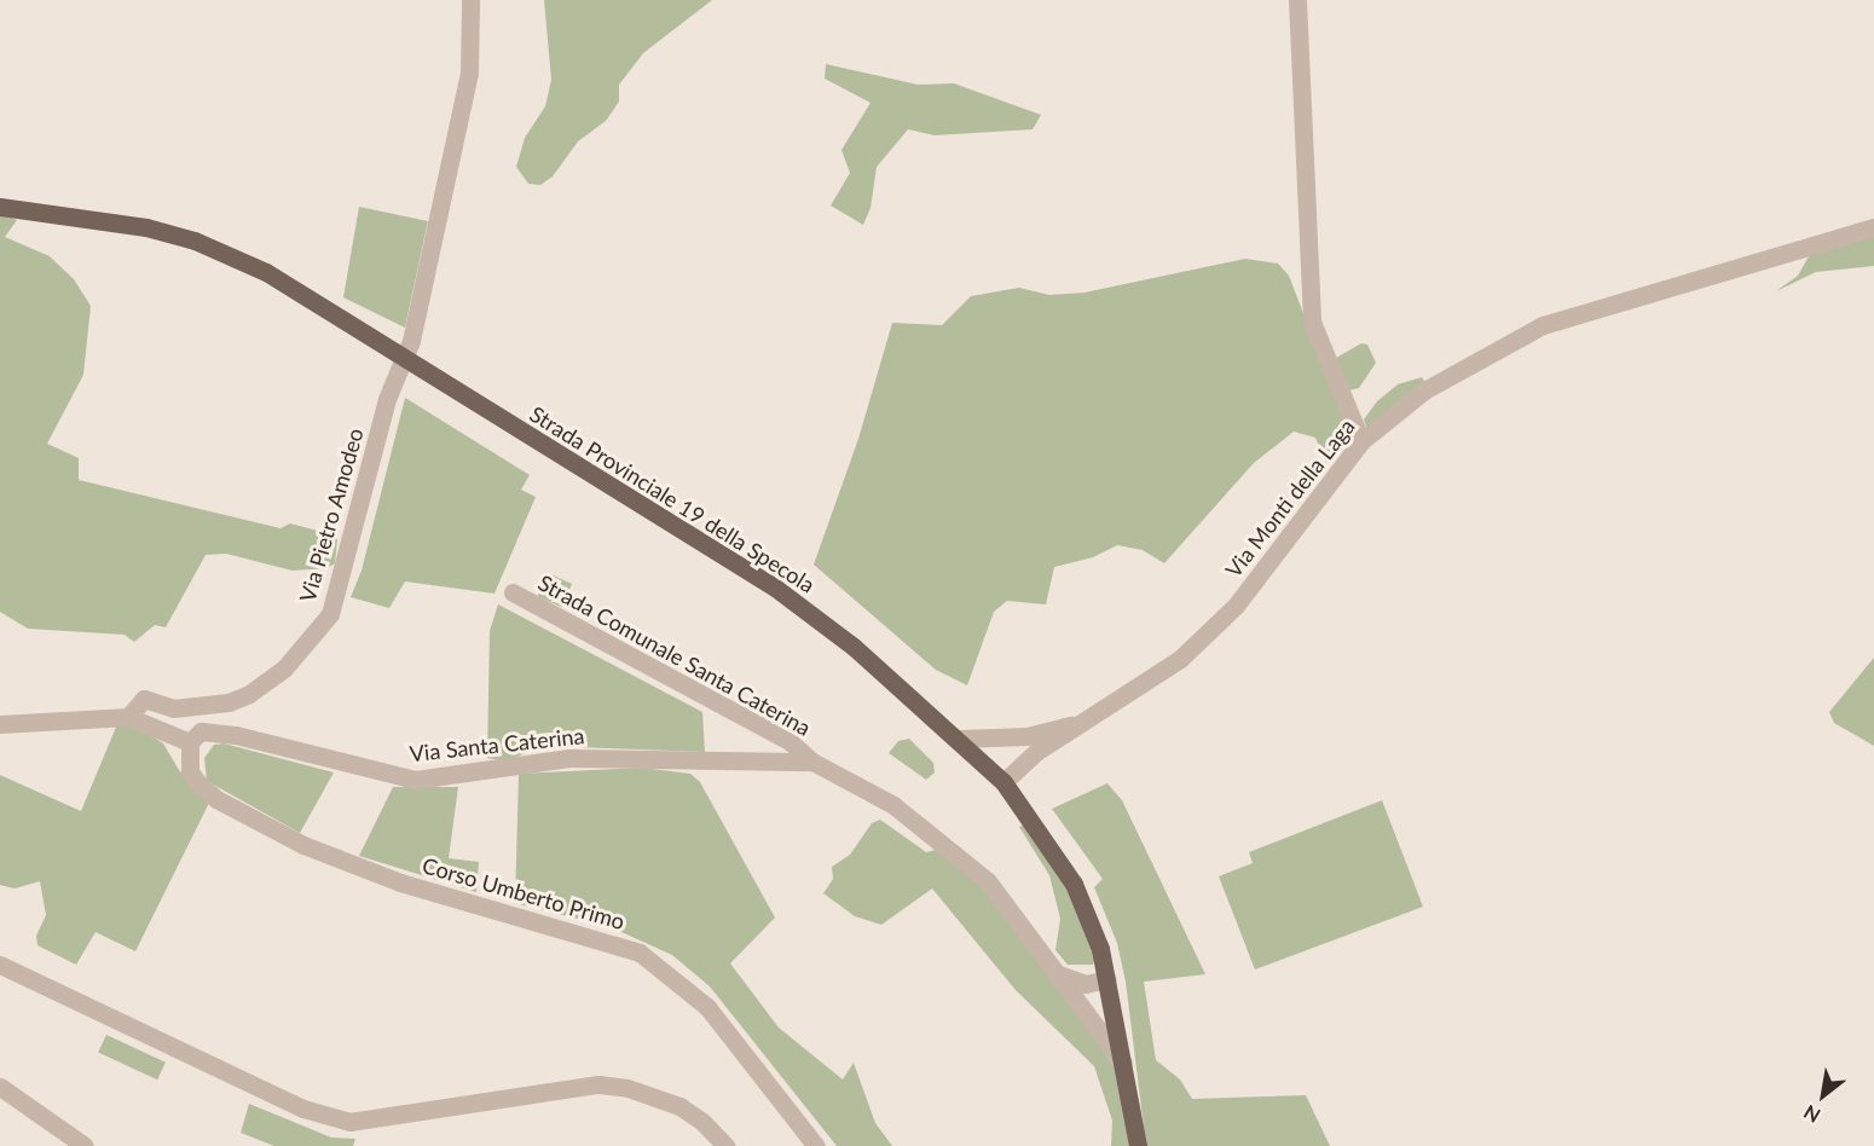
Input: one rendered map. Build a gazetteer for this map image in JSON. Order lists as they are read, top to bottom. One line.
{"streets":{"main road":["Strada Provinciale 19 della Specola"],"street":["Via Monti della Laga","Via Pietro Amodeo","Strada Comunale Santa Caterina","Via Santa Caterina","Corso Umberto Primo"]},"crossings":[["Via Monti della Laga","Strada Provinciale 19 della Specola"],["Strada Provinciale 19 della Specola","Via Pietro Amodeo"],["Strada Provinciale 19 della Specola","Via Santa Caterina"],["Strada Comunale Santa Caterina","Via Santa Caterina"],["Via Santa Caterina","Corso Umberto Primo"]],"north":"bottom left"}
